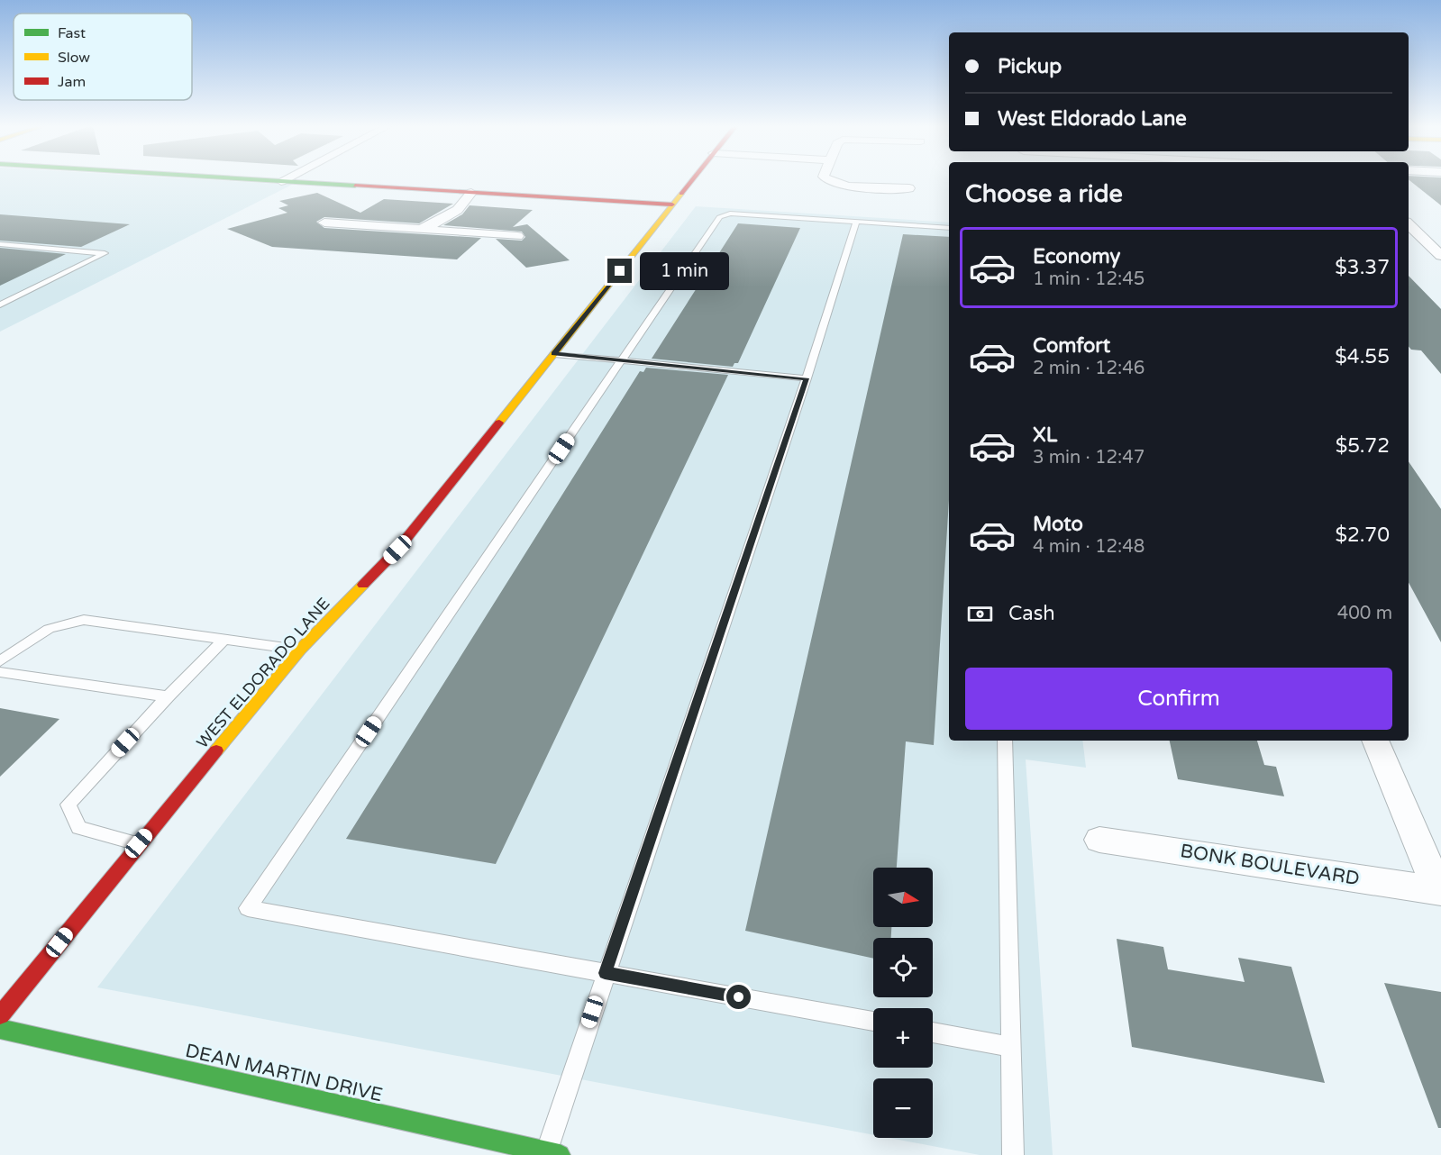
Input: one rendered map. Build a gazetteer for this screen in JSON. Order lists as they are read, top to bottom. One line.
{"streets":{"street":["WEST ELDORADO LANE","BONK BOULEVARD","DEAN MARTIN DRIVE"]},"legend":["Fast","Slow","Jam"],"north":"right","page":{"banner":["Pickup","West Eldorado Lane"],"heading":"Choose a ride","list":[{"name":"Economy","note":"1 min · 12:45","value":"$3.37"},{"name":"Comfort","note":"2 min · 12:46","value":"$4.55"},{"name":"XL","note":"3 min · 12:47","value":"$5.72"},{"name":"Moto","note":"4 min · 12:48","value":"$2.70"}],"bubble":"1 min","pay":["Cash","400 m"],"buttons":"Confirm","map_buttons":["+","−"]}}
